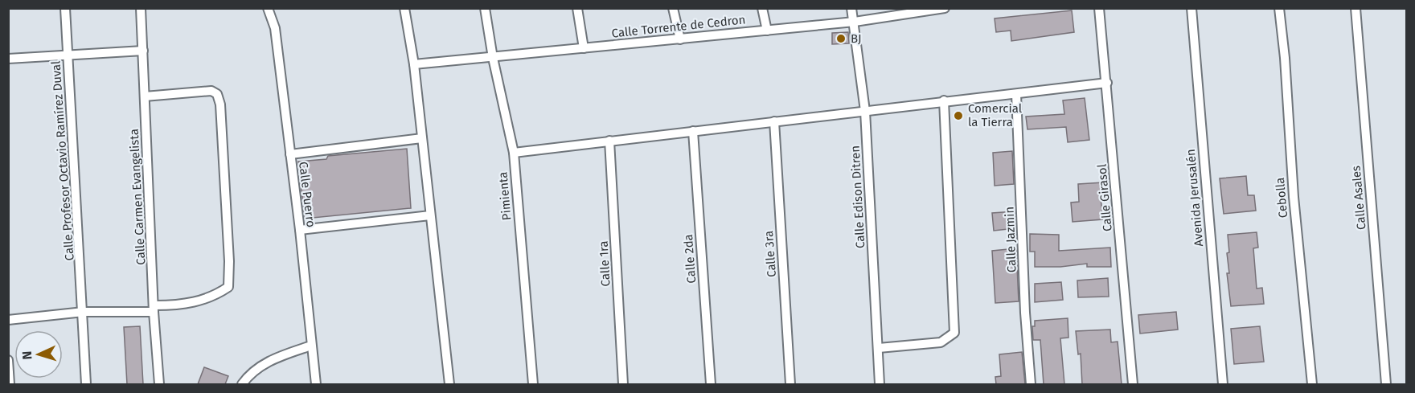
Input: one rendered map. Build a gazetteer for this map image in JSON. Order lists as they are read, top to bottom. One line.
{"streets":{"street":["Calle Torrente de Cedron","Calle Profesor Octavio Ramírez Duval","Calle Puerro","Pimienta","Calle Carmen Evangelista","Calle Edison Ditren","Calle Girasol","Avenida Jerusalén","Cebolla","Calle Asales","Calle Jazmin","Calle 3ra","Calle 2da","Calle 1ra"]},"crossings":[["Calle Torrente de Cedron","Pimienta"],["Calle Torrente de Cedron","Calle Edison Ditren"]],"places":["BJ","Comercial la Tierra"],"north":"left"}
